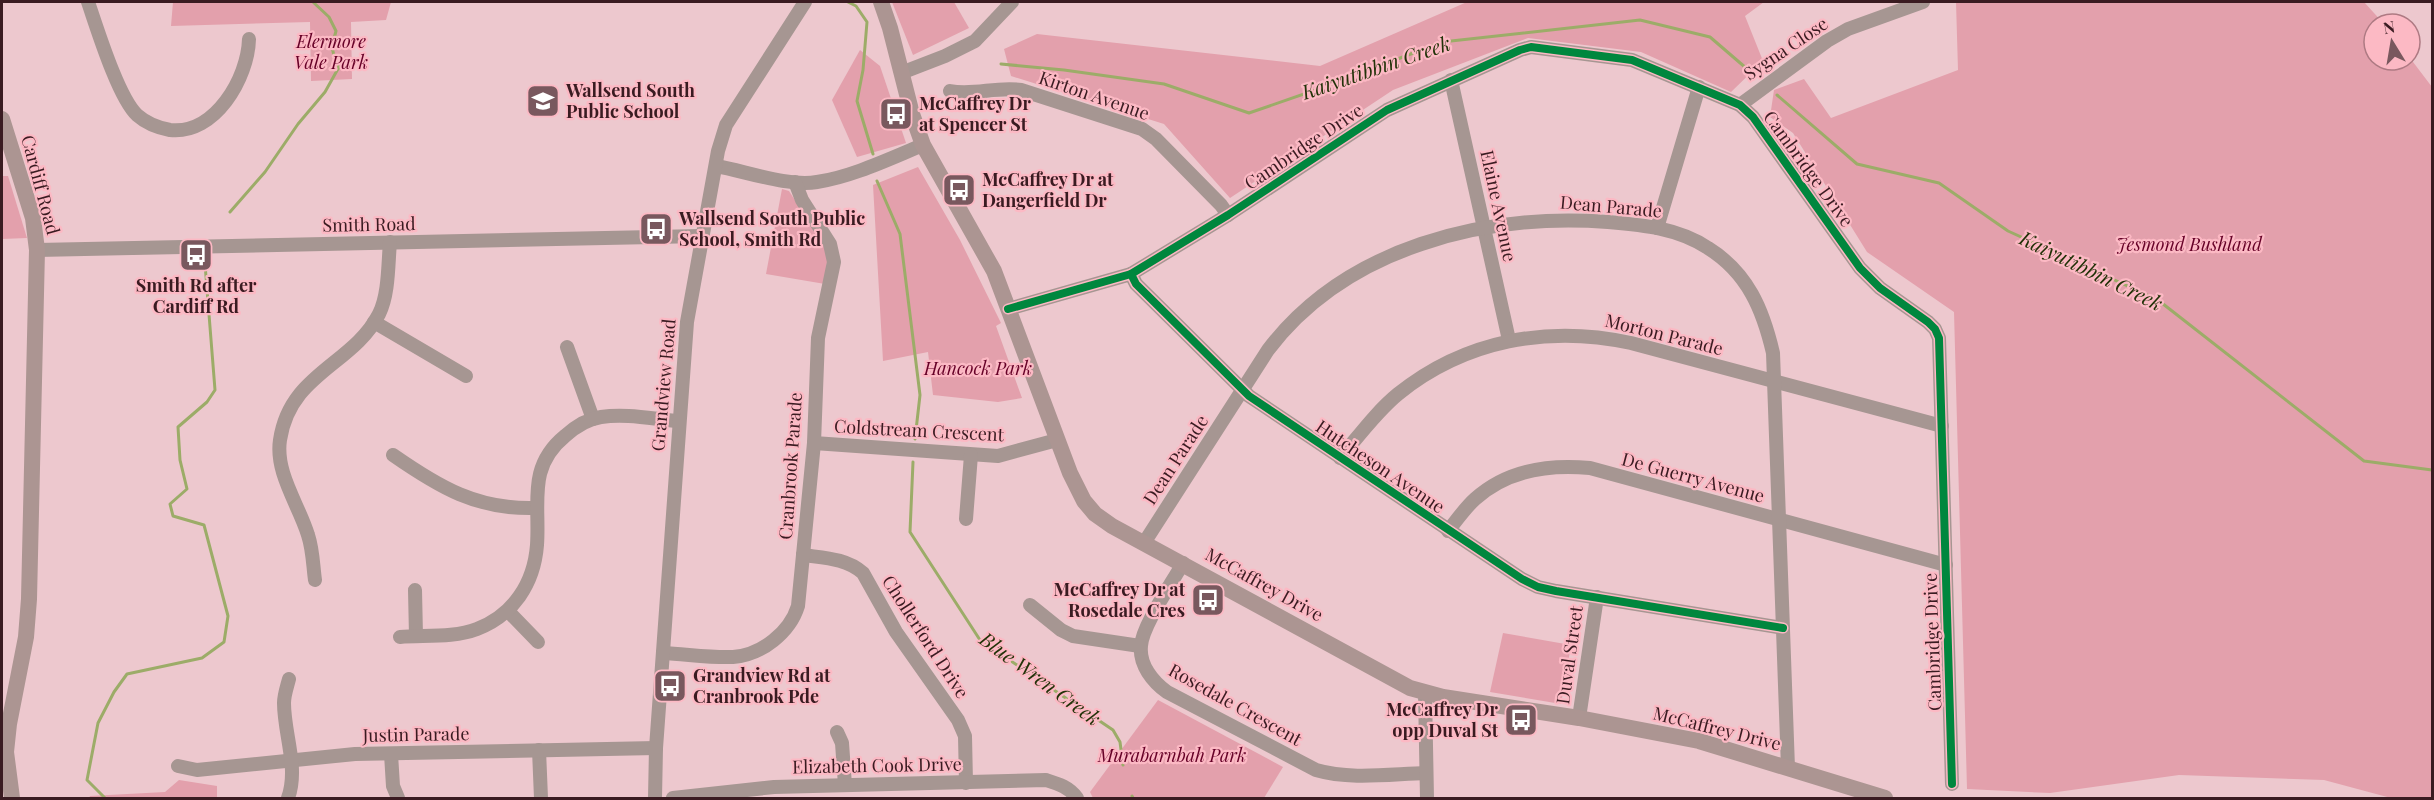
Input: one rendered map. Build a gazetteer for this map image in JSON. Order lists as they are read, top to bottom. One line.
{"streets":{"main road":["Cardiff Road","McCaffrey Drive"],"street":["Sygna Close","Kirton Avenue","Cambridge Drive","Elaine Avenue","Dean Parade","Smith Road","Morton Parade","Grandview Road","Coldstream Crescent","Cranbrook Parade","Hutcheson Avenue","De Guerry Avenue","Chollerford Drive","Duval Street","Rosedale Crescent","Justin Parade","Elizabeth Cook Drive"]},"crossings":[["Sygna Close","Cambridge Drive"],["Kirton Avenue","Cambridge Drive"],["Cambridge Drive","Elaine Avenue"],["Cambridge Drive","Morton Parade"],["Cambridge Drive","Hutcheson Avenue"],["Cambridge Drive","De Guerry Avenue"],["Cardiff Road","Smith Road"],["Elaine Avenue","Dean Parade"],["Elaine Avenue","Morton Parade"],["Dean Parade","Morton Parade"],["Dean Parade","Hutcheson Avenue"],["Dean Parade","De Guerry Avenue"],["Dean Parade","McCaffrey Drive"],["Smith Road","Grandview Road"],["Morton Parade","Hutcheson Avenue"],["Grandview Road","Cranbrook Parade"],["Grandview Road","Justin Parade"],["Coldstream Crescent","Cranbrook Parade"],["Coldstream Crescent","McCaffrey Drive"],["Cranbrook Parade","Chollerford Drive"],["Hutcheson Avenue","De Guerry Avenue"],["Hutcheson Avenue","Duval Street"],["McCaffrey Drive","Duval Street"],["Chollerford Drive","Elizabeth Cook Drive"]],"water":["Kaiyutibbin Creek","Blue Wren Creek"],"parks":["Elermore Vale Park","Jesmond Bushland","Hancock Park","Murabarnbah Park"],"places":{"school or university":["Wallsend South Public School"],"bus stop":["McCaffrey Dr at Spencer St","McCaffrey Dr at Dangerfield Dr","Wallsend South Public School, Smith Rd","Smith Rd after Cardiff Rd","McCaffrey Dr at Rosedale Cres","Grandview Rd at Cranbrook Pde","McCaffrey Dr opp Duval St"]},"north":"top"}
